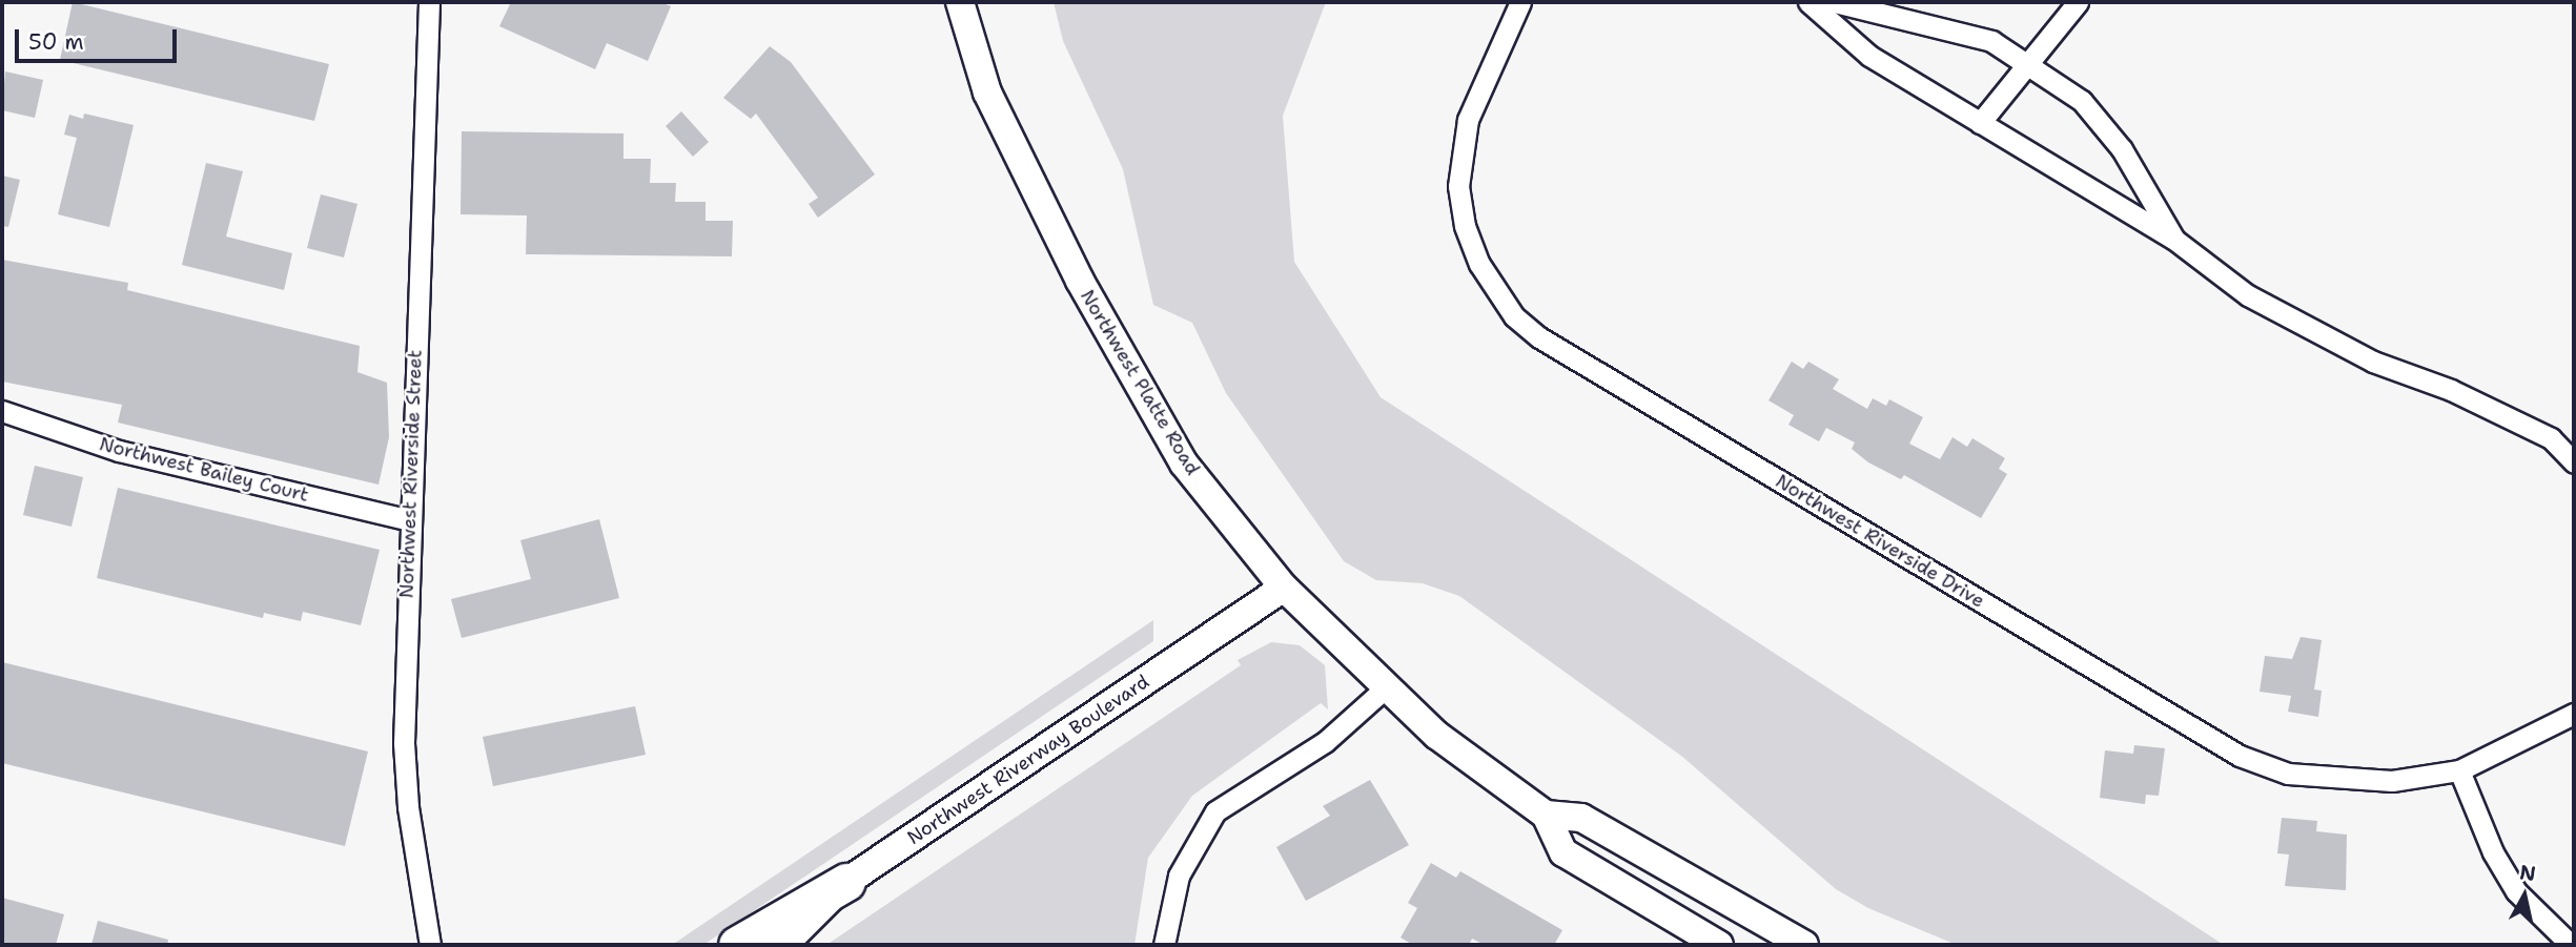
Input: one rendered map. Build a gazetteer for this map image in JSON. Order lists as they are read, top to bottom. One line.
{"streets":{"main road":["Northwest Platte Road","Northwest Riverway Boulevard"],"street":["Northwest Bailey Court","Northwest Riverside Street","Northwest Riverside Drive"]},"crossings":[["Northwest Platte Road","Northwest Riverway Boulevard"],["Northwest Bailey Court","Northwest Riverside Street"]],"scale_bar":"50 m","north":"top"}
